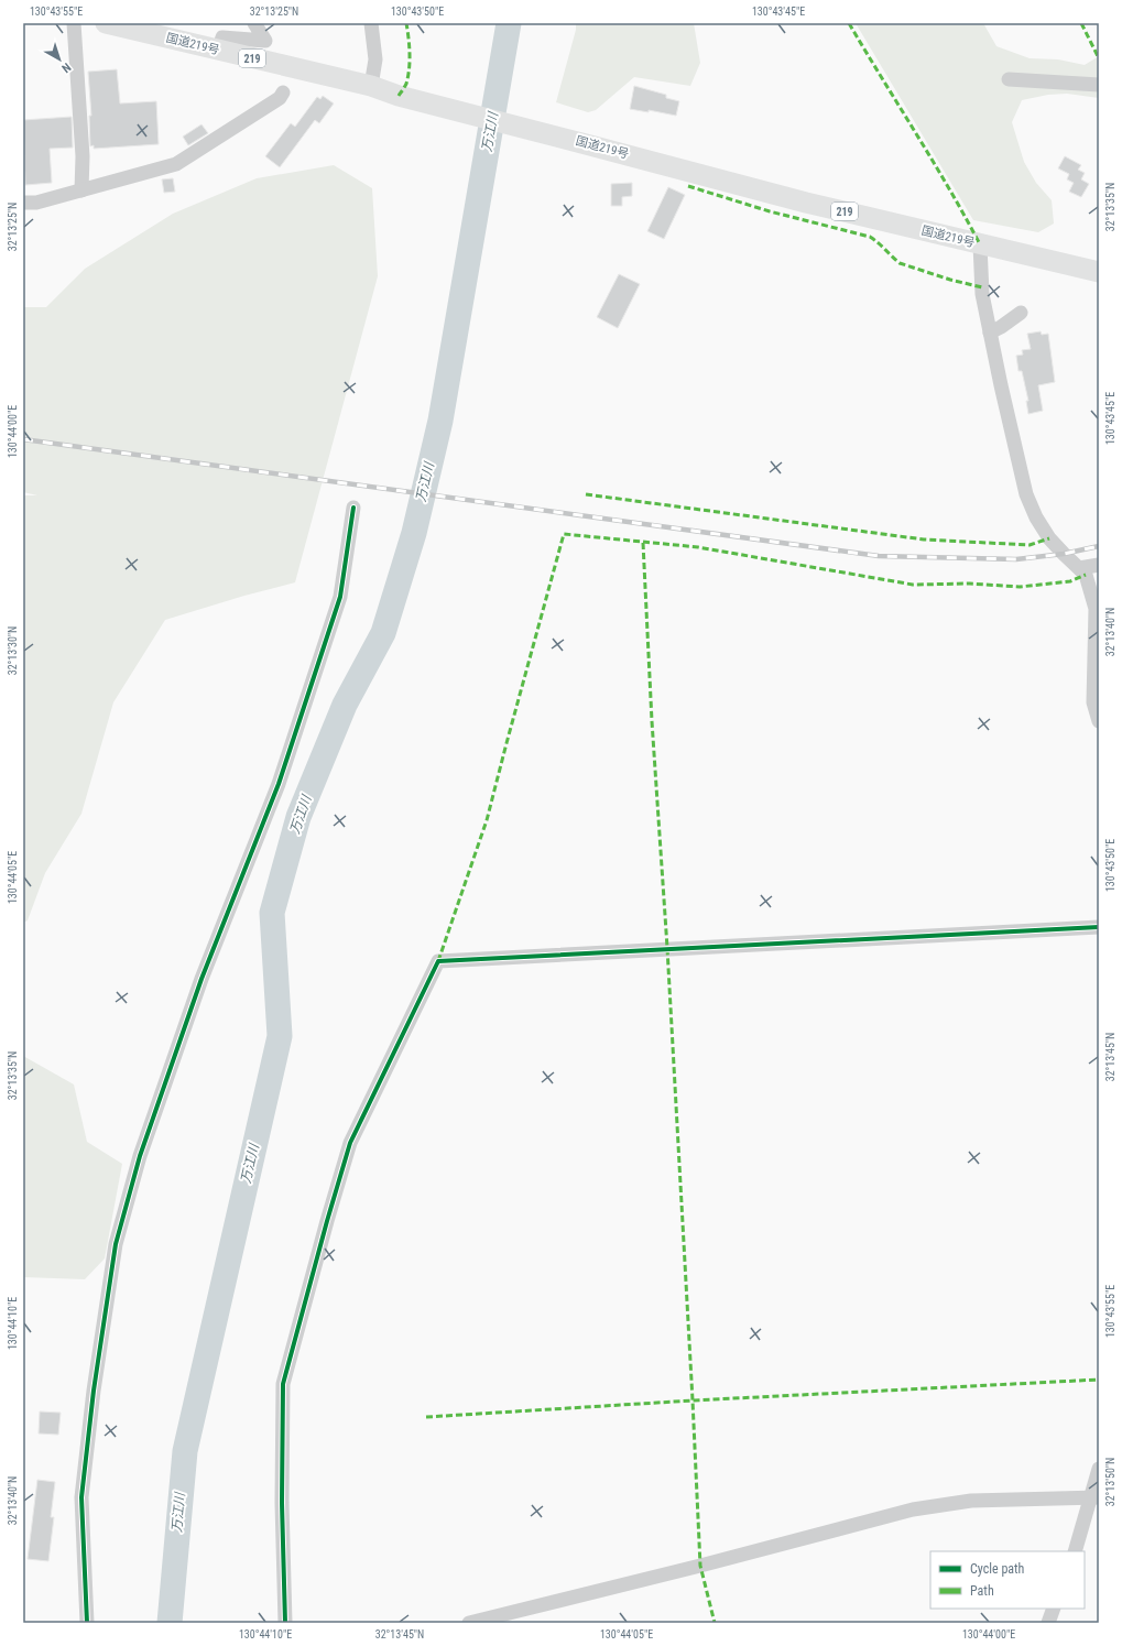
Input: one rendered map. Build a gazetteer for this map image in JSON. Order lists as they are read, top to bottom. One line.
{"streets":{"highway":["国道219号","219"]},"water":["万江川"],"legend":["Cycle path","Path"],"north":"bottom right","coordinates":["130°43'55\"E","32°13'25\"N","130°43'50\"E","130°43'45\"E","32°13'35\"N","130°44'00\"E","32°13'40\"N","32°13'30\"N","130°44'05\"E","32°13'45\"N","130°44'10\"E","32°13'50\"N"]}
